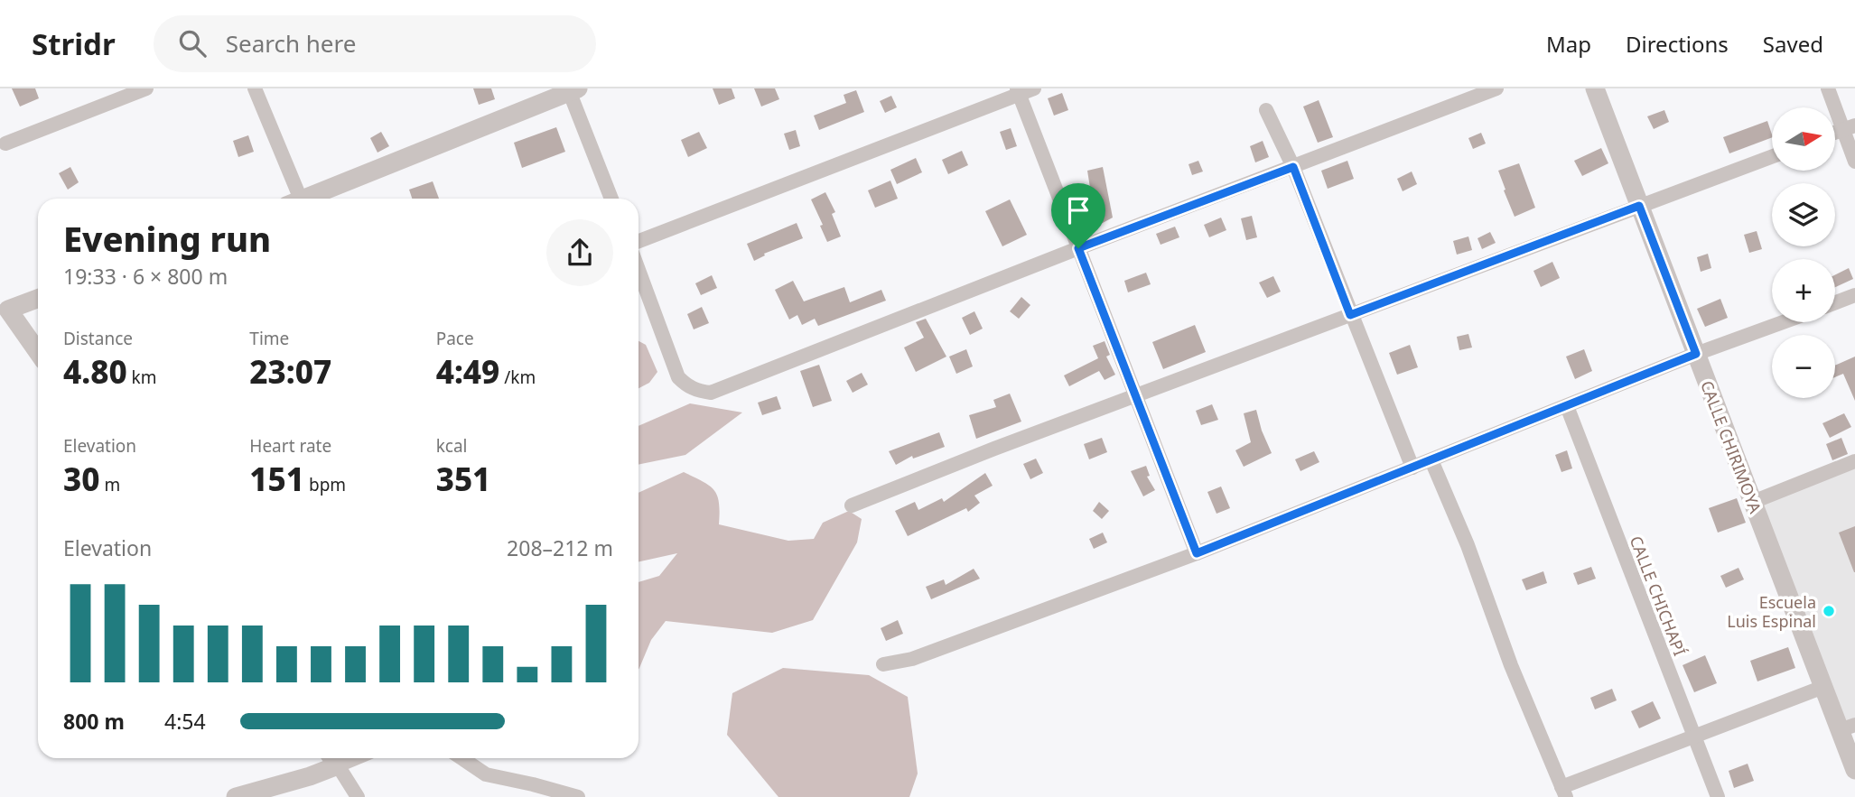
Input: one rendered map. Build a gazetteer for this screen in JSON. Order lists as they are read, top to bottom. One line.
{"streets":{"street":["CALLE CHIRIMOYA","CALLE CHICHAPÍ"]},"places":["Escuela Luis Espinal"],"north":"right","page":{"header":"Stridr","search":"Search here","nav":["Map","Directions","Saved"],"map_buttons":["+","−"],"heading":["Evening run","19:33 · 6 × 800 m"],"stats":[["Distance","4.80 km"],["Time","23:07"],["Pace","4:49 /km"],["Elevation","30 m"],["Heart rate","151 bpm"],["kcal","351"]],"chart":["Elevation","208–212 m"],"list":[{"name":"800 m","note":"4:54"}]}}
